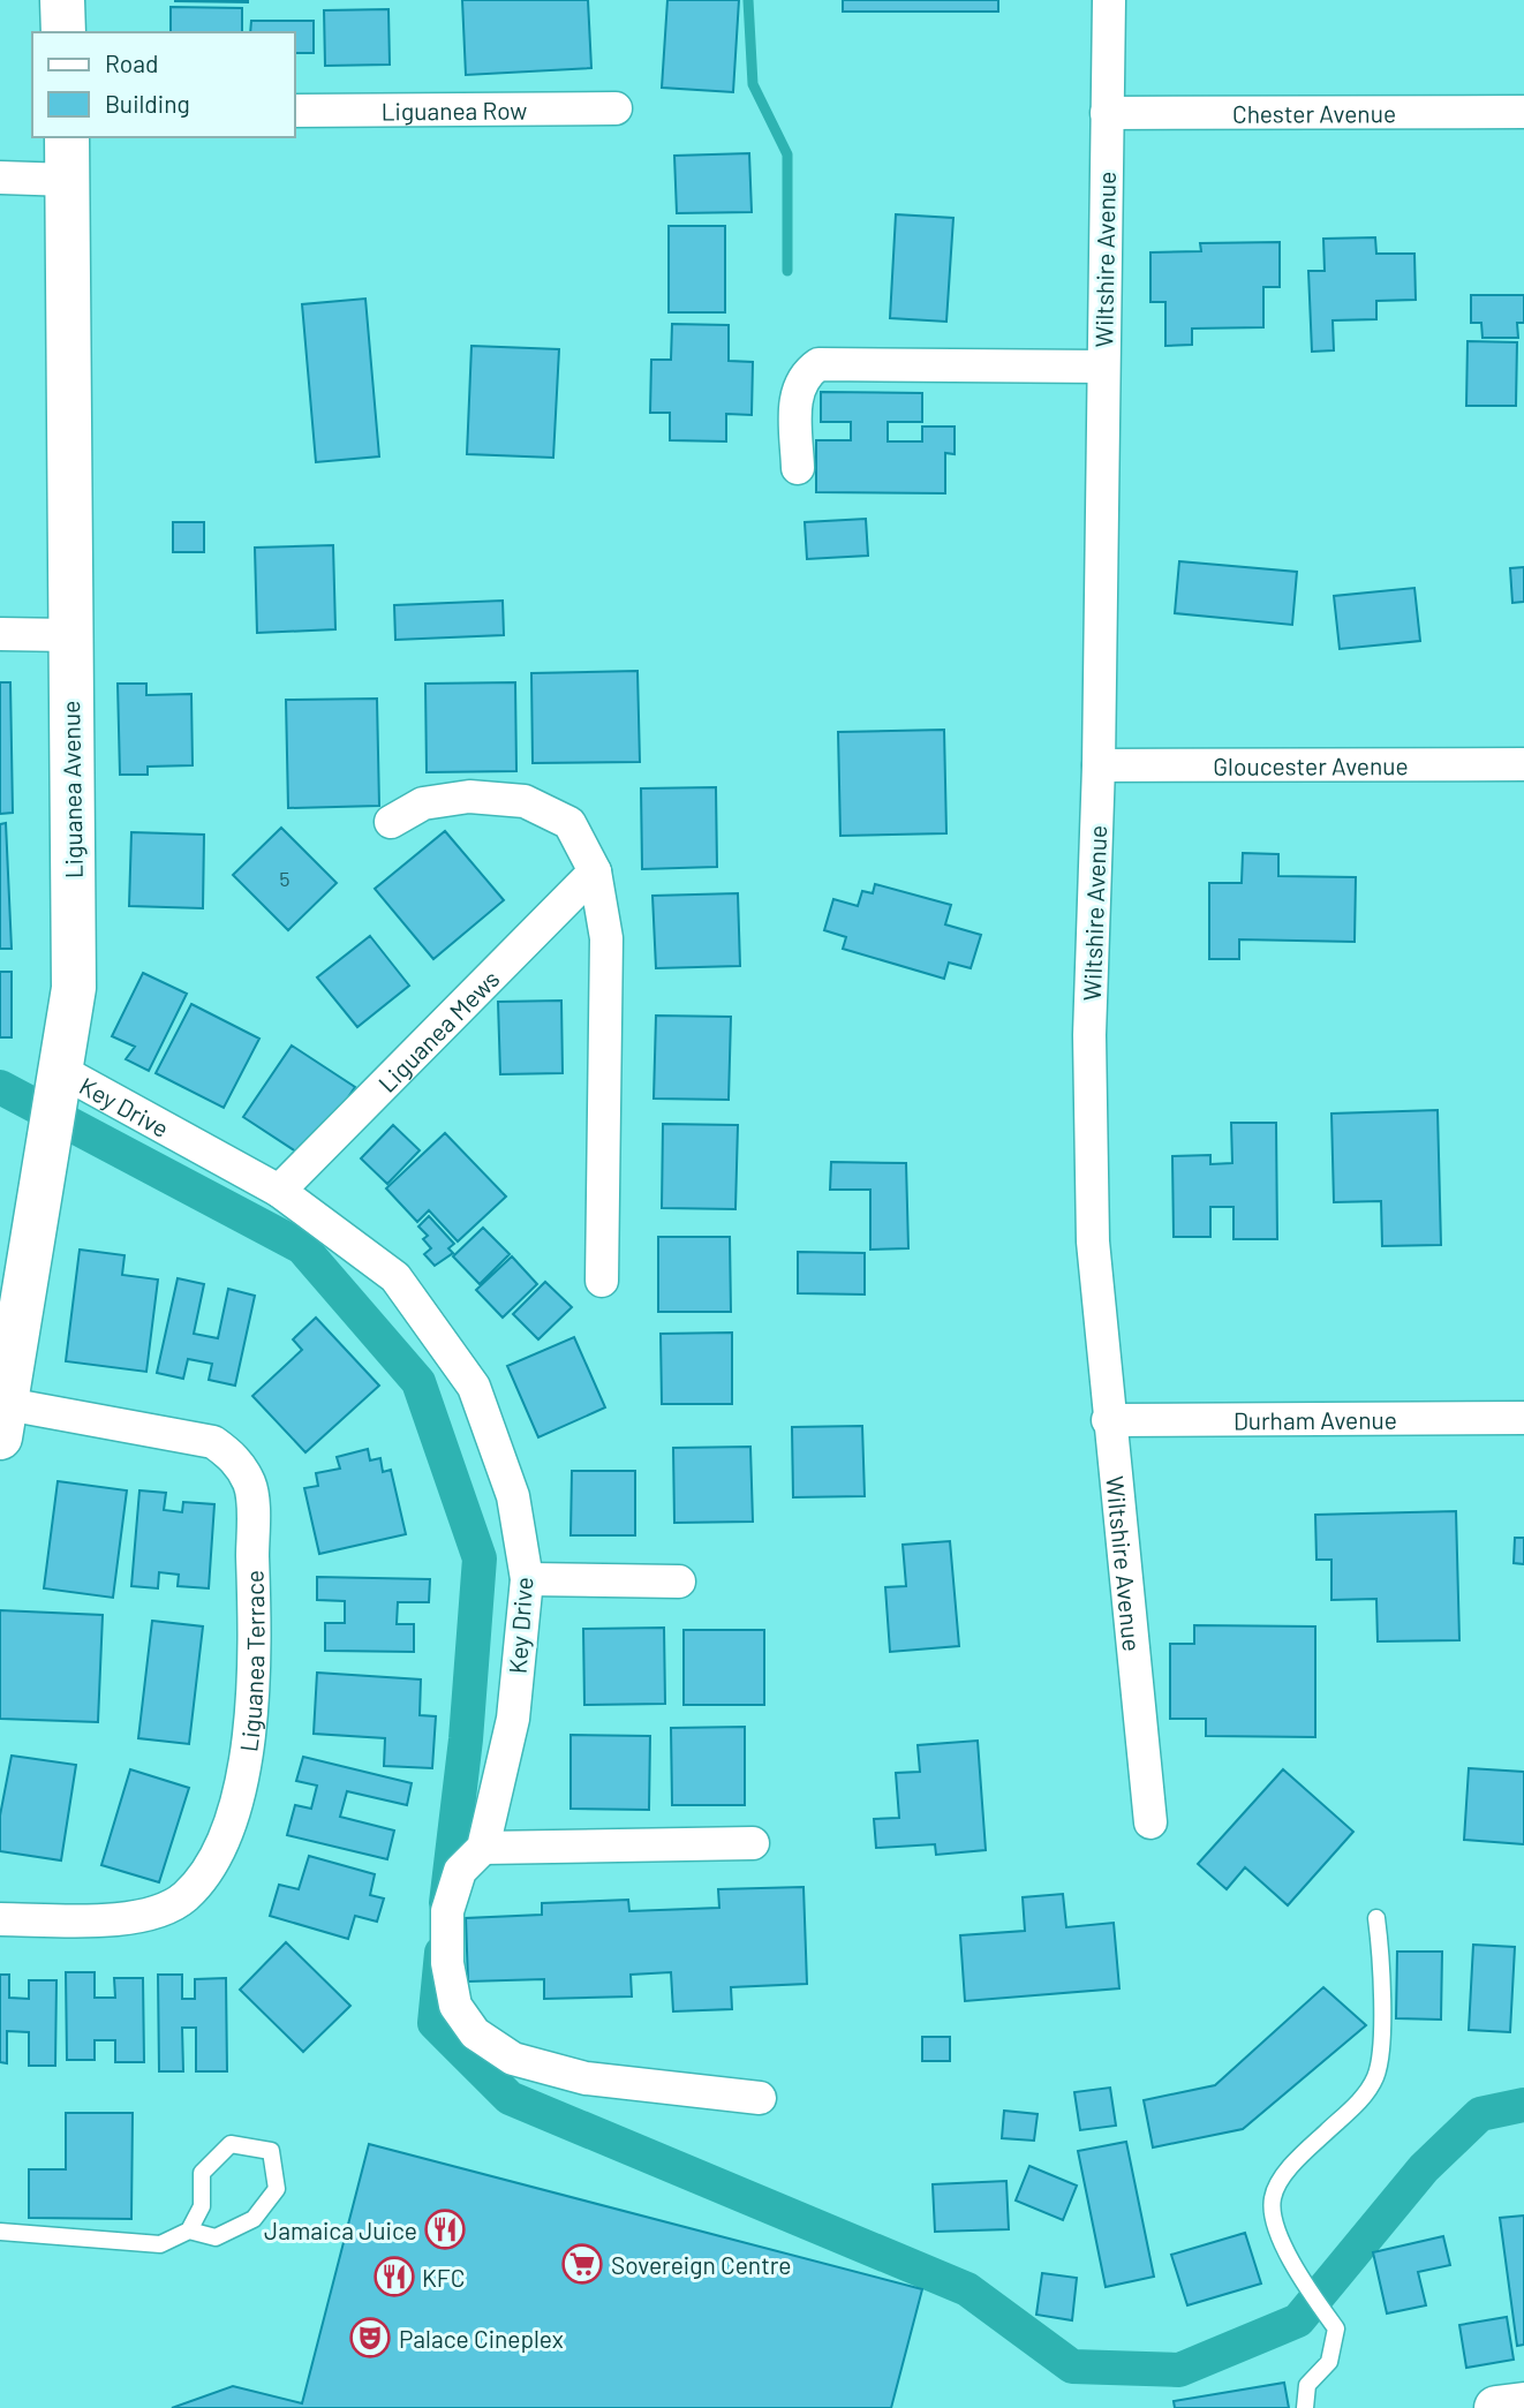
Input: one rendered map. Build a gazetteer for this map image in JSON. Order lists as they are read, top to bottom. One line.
{"streets":{"main road":["Liguanea Avenue"],"street":["Liguanea Row","Chester Avenue","Wiltshire Avenue","Gloucester Avenue","Liguanea Mews","Key Drive","Durham Avenue","Liguanea Terrace"]},"crossings":[["Chester Avenue","Wiltshire Avenue"],["Wiltshire Avenue","Gloucester Avenue"],["Wiltshire Avenue","Durham Avenue"],["Liguanea Avenue","Key Drive"],["Liguanea Avenue","Liguanea Terrace"],["Liguanea Mews","Key Drive"]],"places":{"restaurant":["Jamaica Juice","KFC"],"supermarket":["Sovereign Centre"],"theatre":["Palace Cineplex"]},"house_numbers":["5"],"legend":["Road","Building"]}
